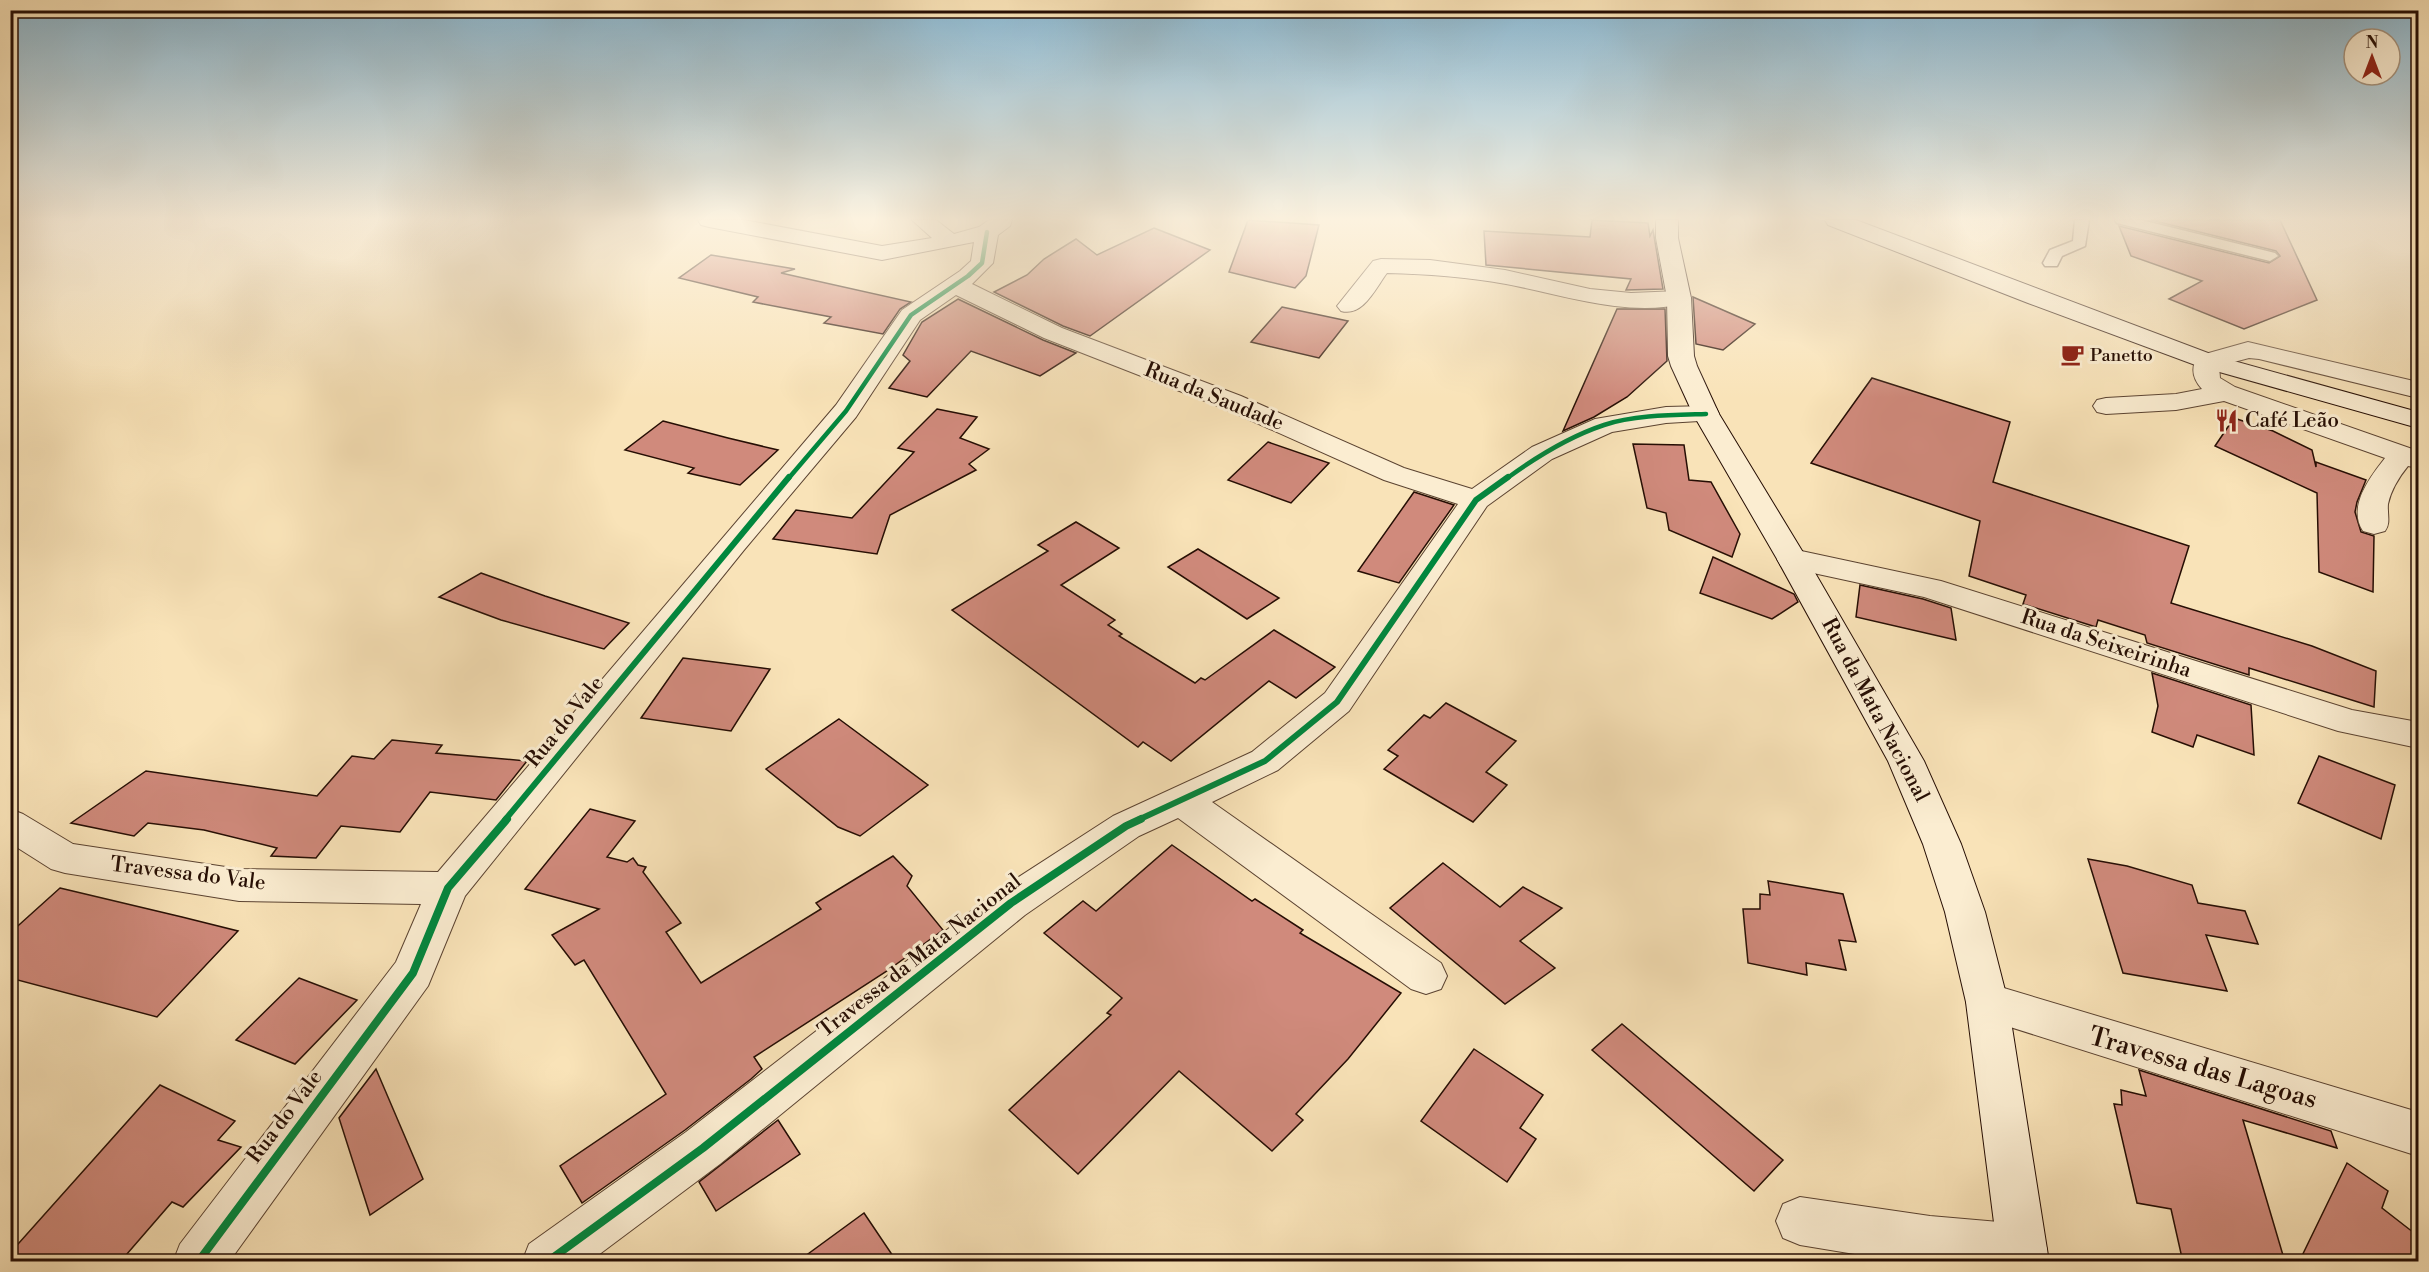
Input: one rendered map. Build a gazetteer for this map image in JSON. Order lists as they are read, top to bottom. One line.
{"streets":{"street":["Rua da Saudade","Rua da Seixeirinha","Rua da Mata Nacional","Rua do Vale","Travessa do Vale","Travessa da Mata Nacional","Travessa das Lagoas"]},"crossings":[["Rua da Saudade","Rua do Vale"],["Rua da Saudade","Travessa da Mata Nacional"],["Rua da Seixeirinha","Rua da Mata Nacional"],["Rua da Mata Nacional","Travessa da Mata Nacional"],["Rua da Mata Nacional","Travessa das Lagoas"],["Rua do Vale","Travessa do Vale"]],"places":{"cafe":["Panetto"],"restaurant":["Café Leão"]},"north":"top"}
